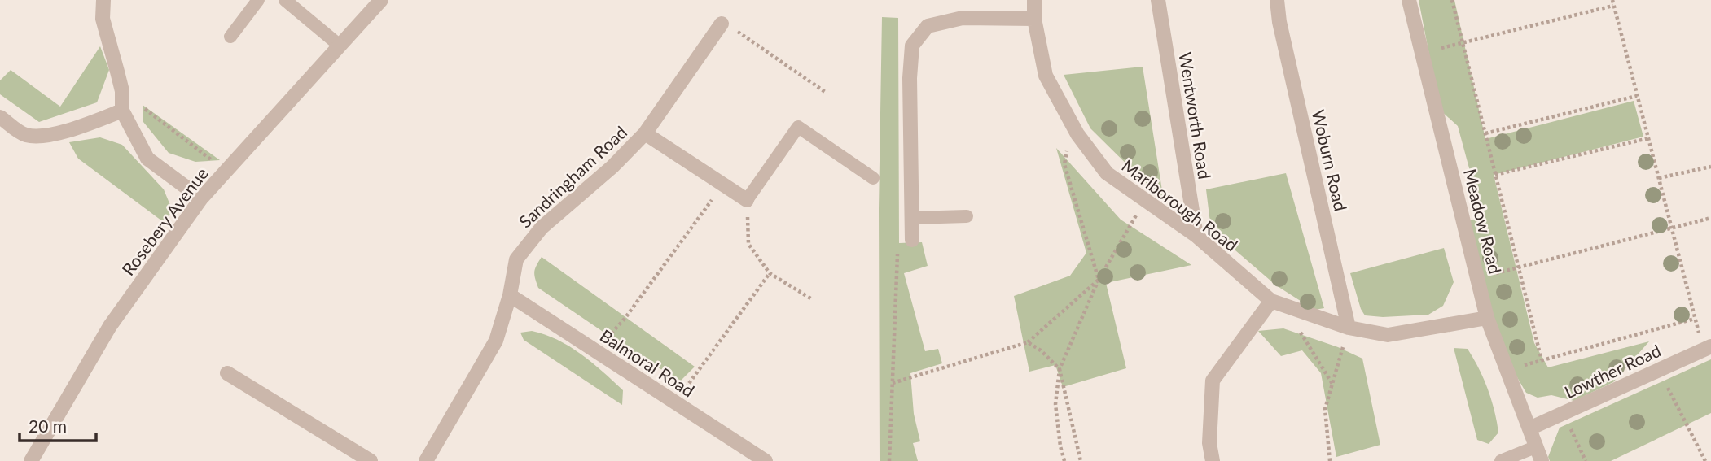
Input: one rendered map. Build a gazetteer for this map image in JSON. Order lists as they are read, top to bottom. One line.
{"streets":{"street":["Wentworth Road","Woburn Road","Sandringham Road","Marlborough Road","Rosebery Avenue","Meadow Road","Balmoral Road","Lowther Road"]},"crossings":[["Wentworth Road","Marlborough Road"],["Woburn Road","Marlborough Road"],["Sandringham Road","Balmoral Road"],["Marlborough Road","Meadow Road"],["Meadow Road","Lowther Road"]],"scale_bar":"20 m"}
